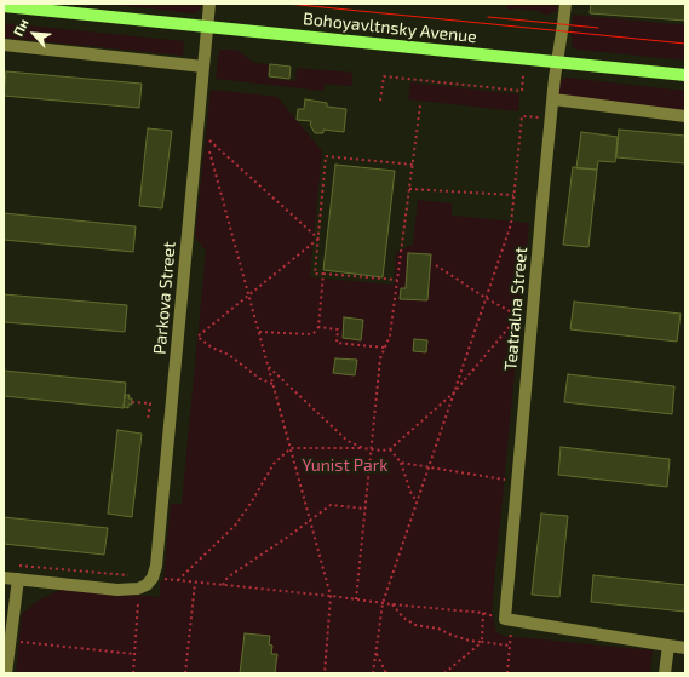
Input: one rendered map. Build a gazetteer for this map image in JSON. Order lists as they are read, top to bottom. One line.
{"streets":{"main road":["Bohoyavltnsky Avenue"],"street":["Parkova Street","Teatralna Street"]},"crossings":[["Bohoyavltnsky Avenue","Parkova Street"],["Bohoyavltnsky Avenue","Teatralna Street"]],"parks":["Yunist Park"],"north":"top left"}
